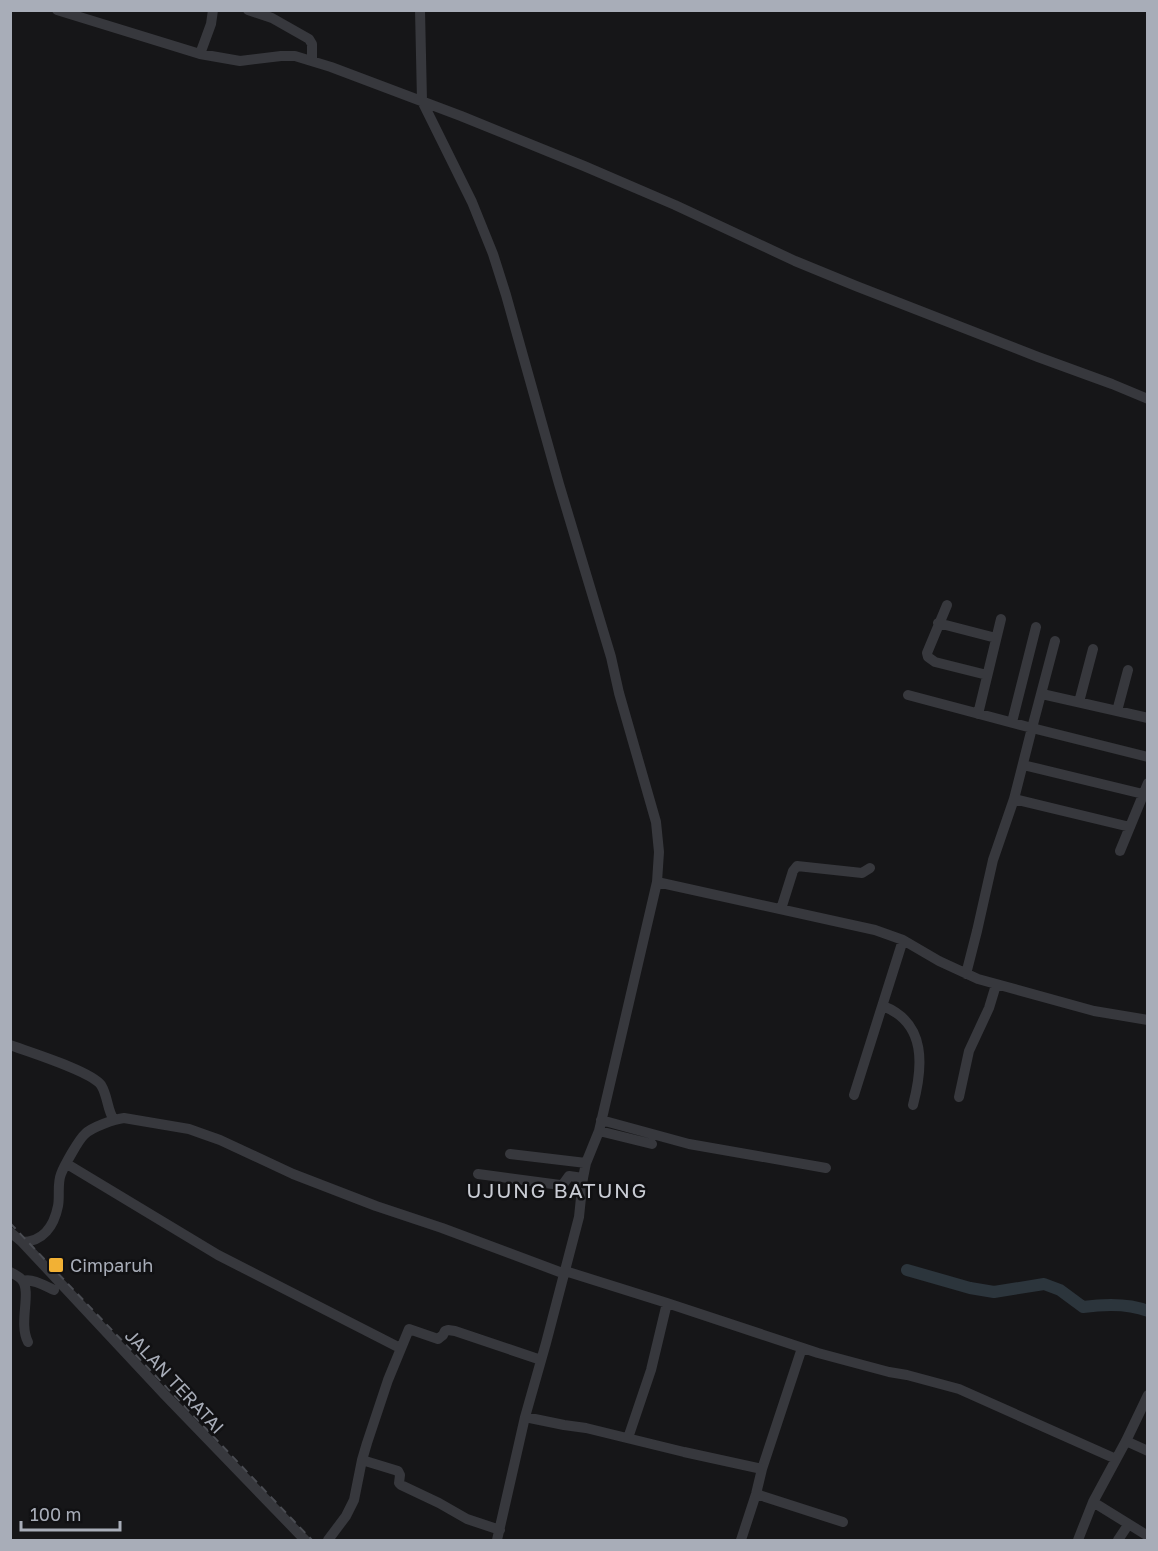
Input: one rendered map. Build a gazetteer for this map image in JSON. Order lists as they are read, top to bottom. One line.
{"streets":{"street":["JALAN TERATAI"]},"districts":["UJUNG BATUNG"],"places":{"transit":["Cimparuh"]},"scale_bar":"100 m"}
